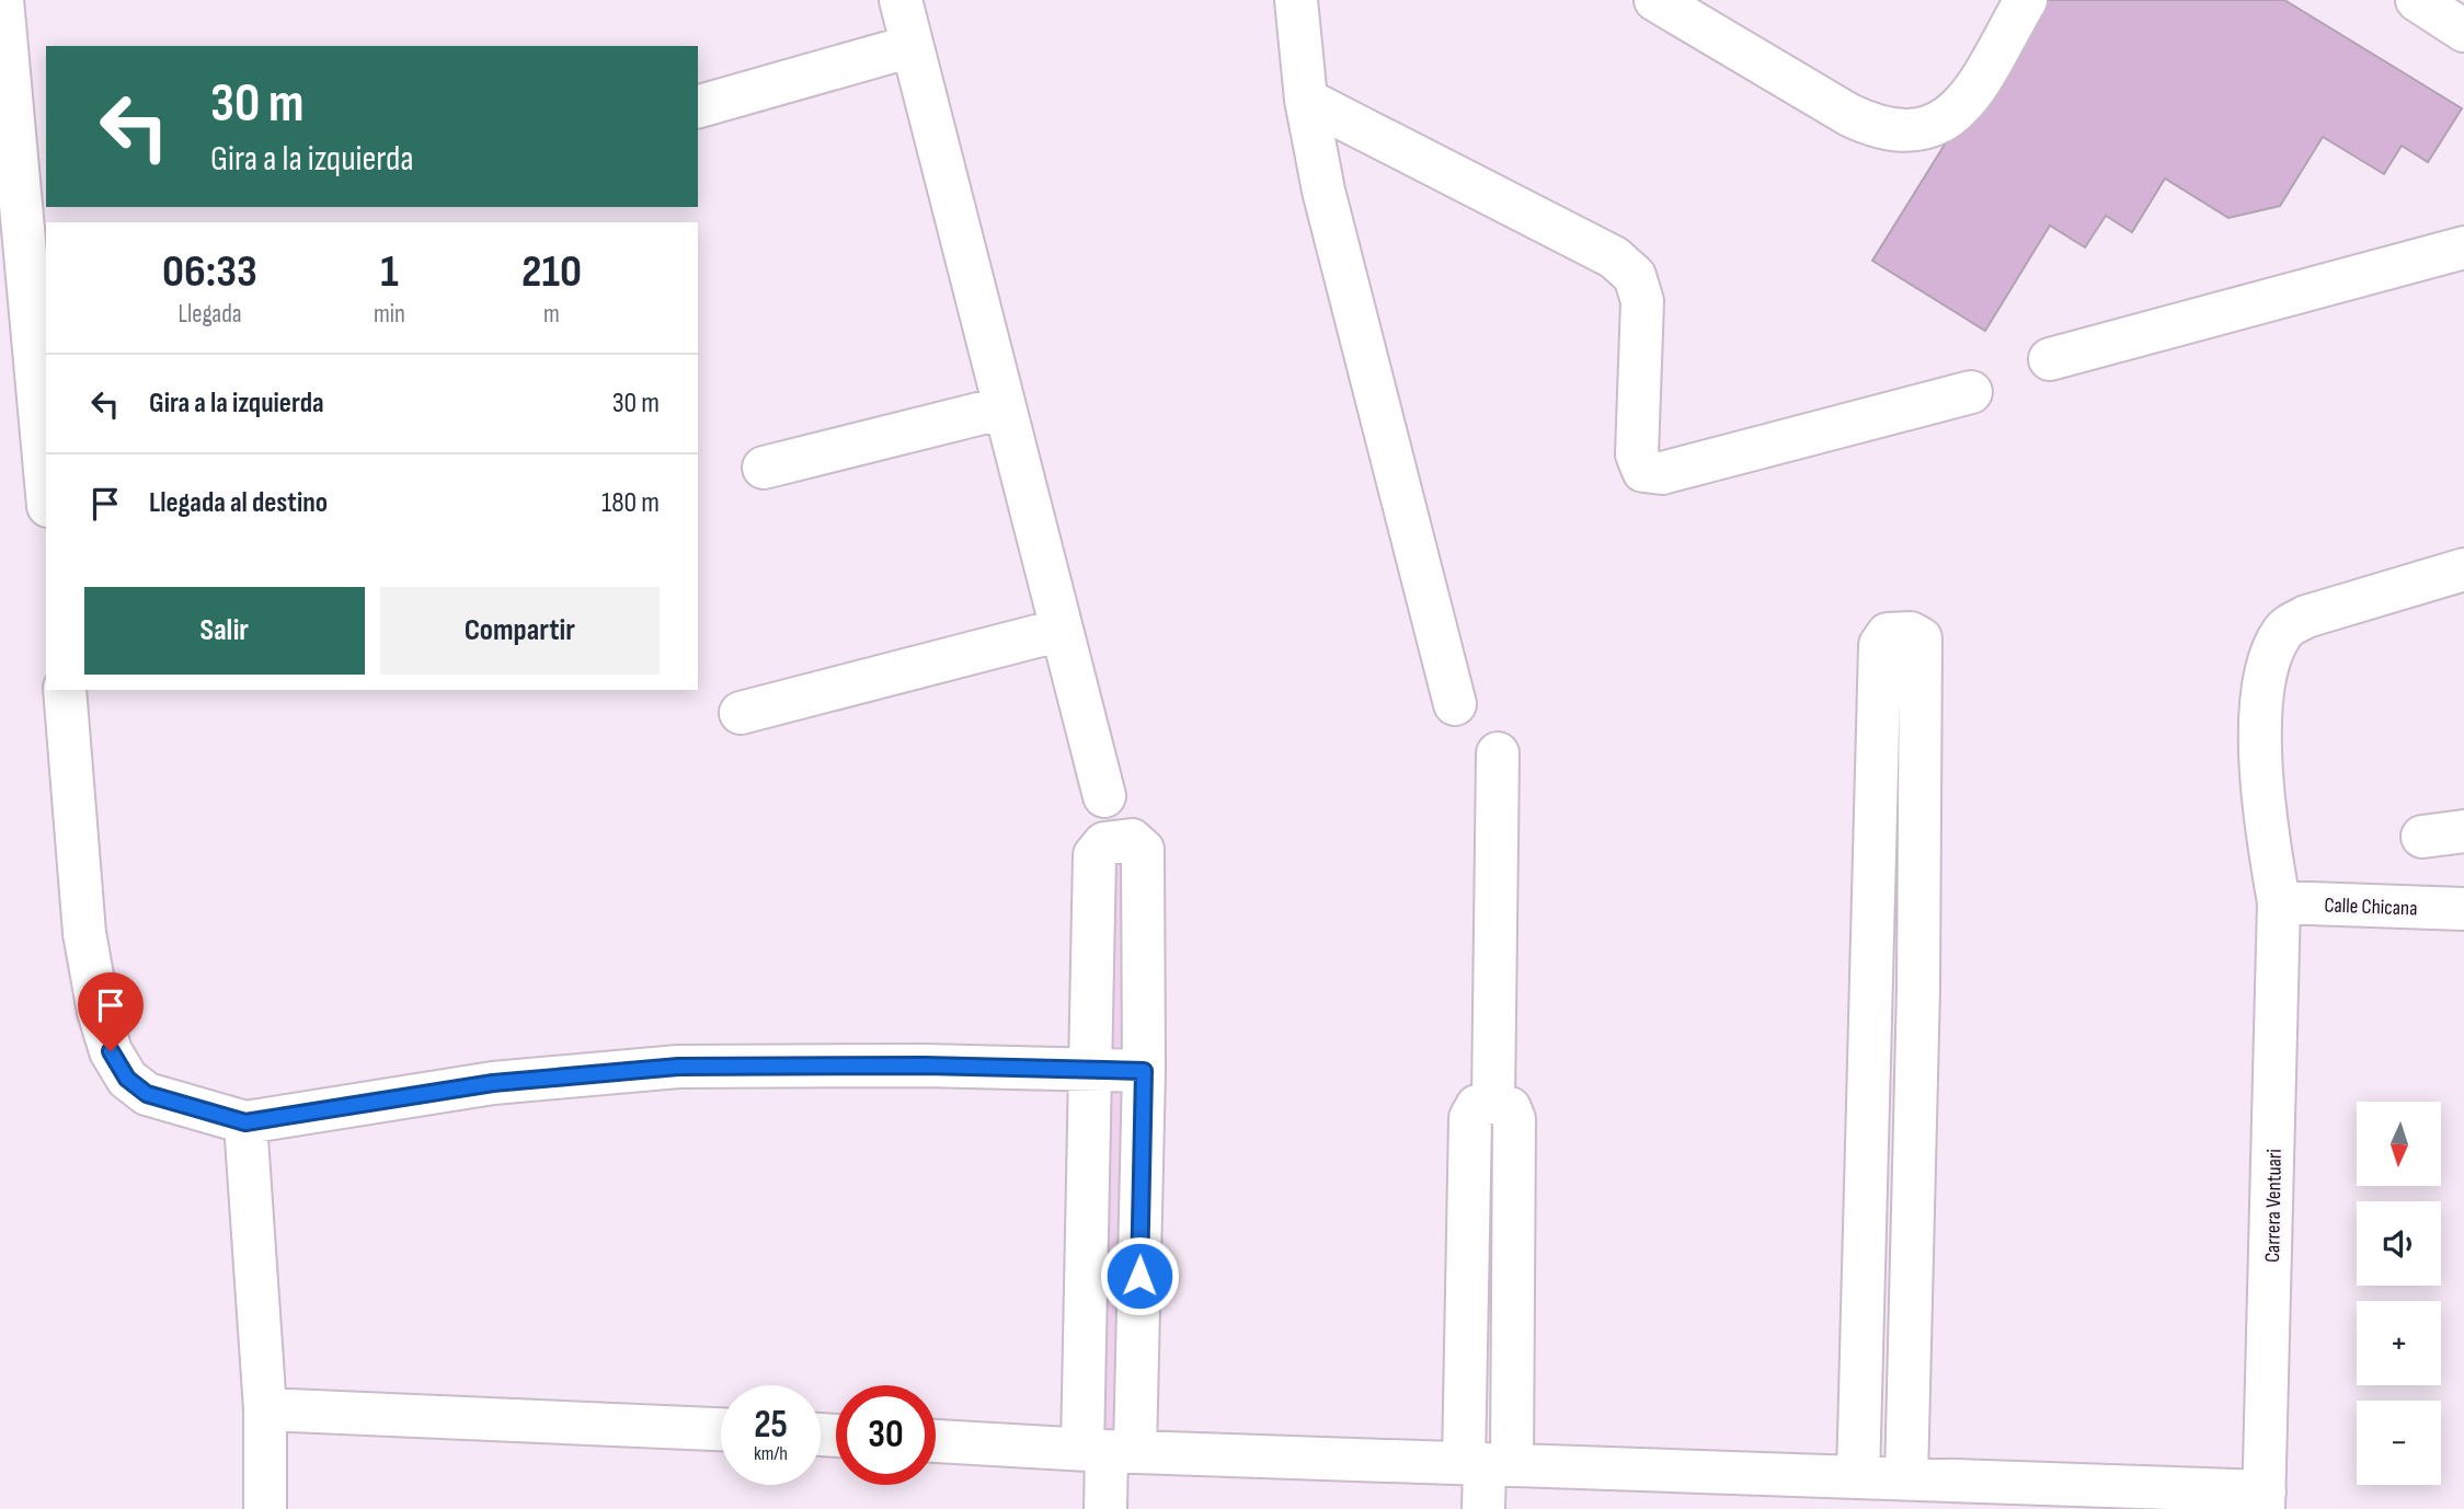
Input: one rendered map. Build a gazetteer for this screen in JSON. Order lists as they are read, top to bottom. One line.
{"streets":{"street":["Calle Chicana","Carrera Ventuari"]},"crossings":[["Calle Chicana","Carrera Ventuari"]],"north":"bottom","page":{"turn":["30 m","Gira a la izquierda"],"eta":["06:33","Llegada","1","min","210","m"],"list":[{"name":"Gira a la izquierda","value":"30 m"},{"name":"Llegada al destino","value":"180 m"}],"buttons":["Salir","Compartir"],"map_buttons":["+","−"],"speed":"25 km/h","limit":"30"}}
